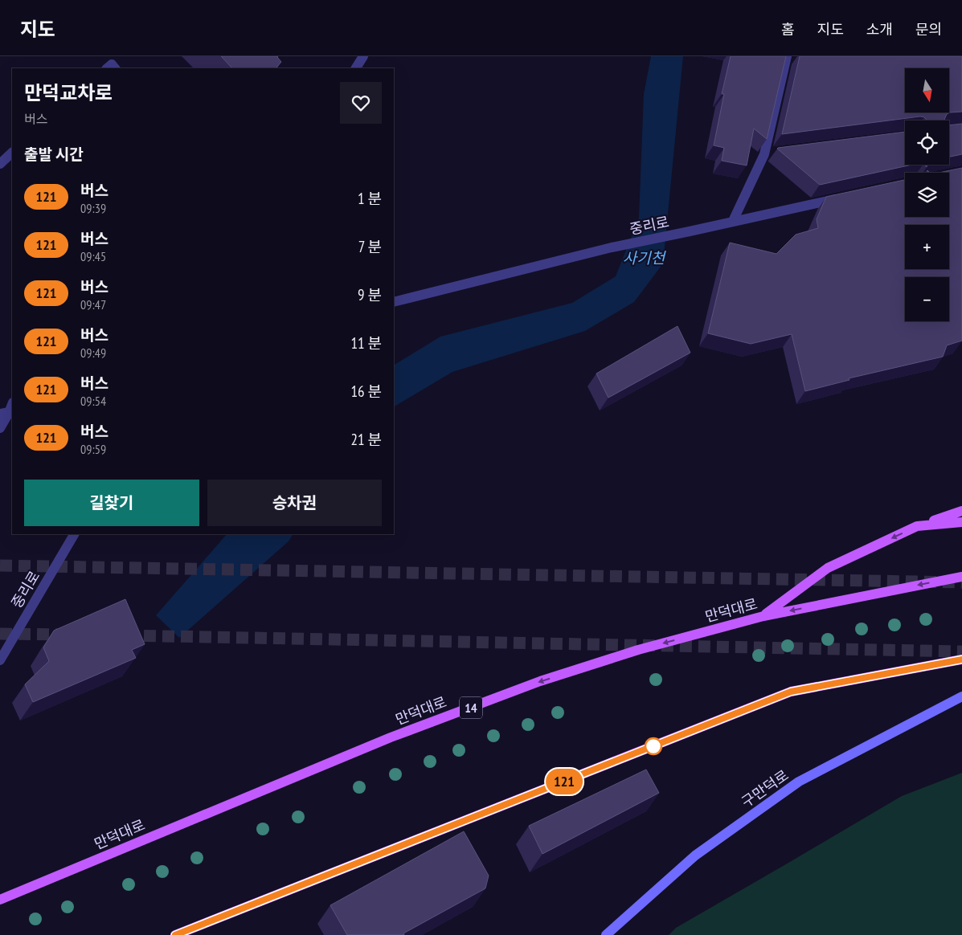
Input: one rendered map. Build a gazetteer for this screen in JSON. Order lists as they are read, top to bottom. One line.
{"streets":{"main road":["만덕대로","14","구만덕로"],"street":["중리로"]},"water":["사기천"],"lines":["bus line 121"],"north":"bottom","page":{"header":"지도","nav":["홈","지도","소개","문의"],"on_map":"121","map_buttons":["+","−"],"heading":[["만덕교차로","버스"],"출발 시간"],"list":[{"mark":"121","name":"버스","note":"09:39","value":"1 분"},{"mark":"121","name":"버스","note":"09:45","value":"7 분"},{"mark":"121","name":"버스","note":"09:47","value":"9 분"},{"mark":"121","name":"버스","note":"09:49","value":"11 분"},{"mark":"121","name":"버스","note":"09:54","value":"16 분"},{"mark":"121","name":"버스","note":"09:59","value":"21 분"}],"buttons":["길찾기","승차권"]}}
